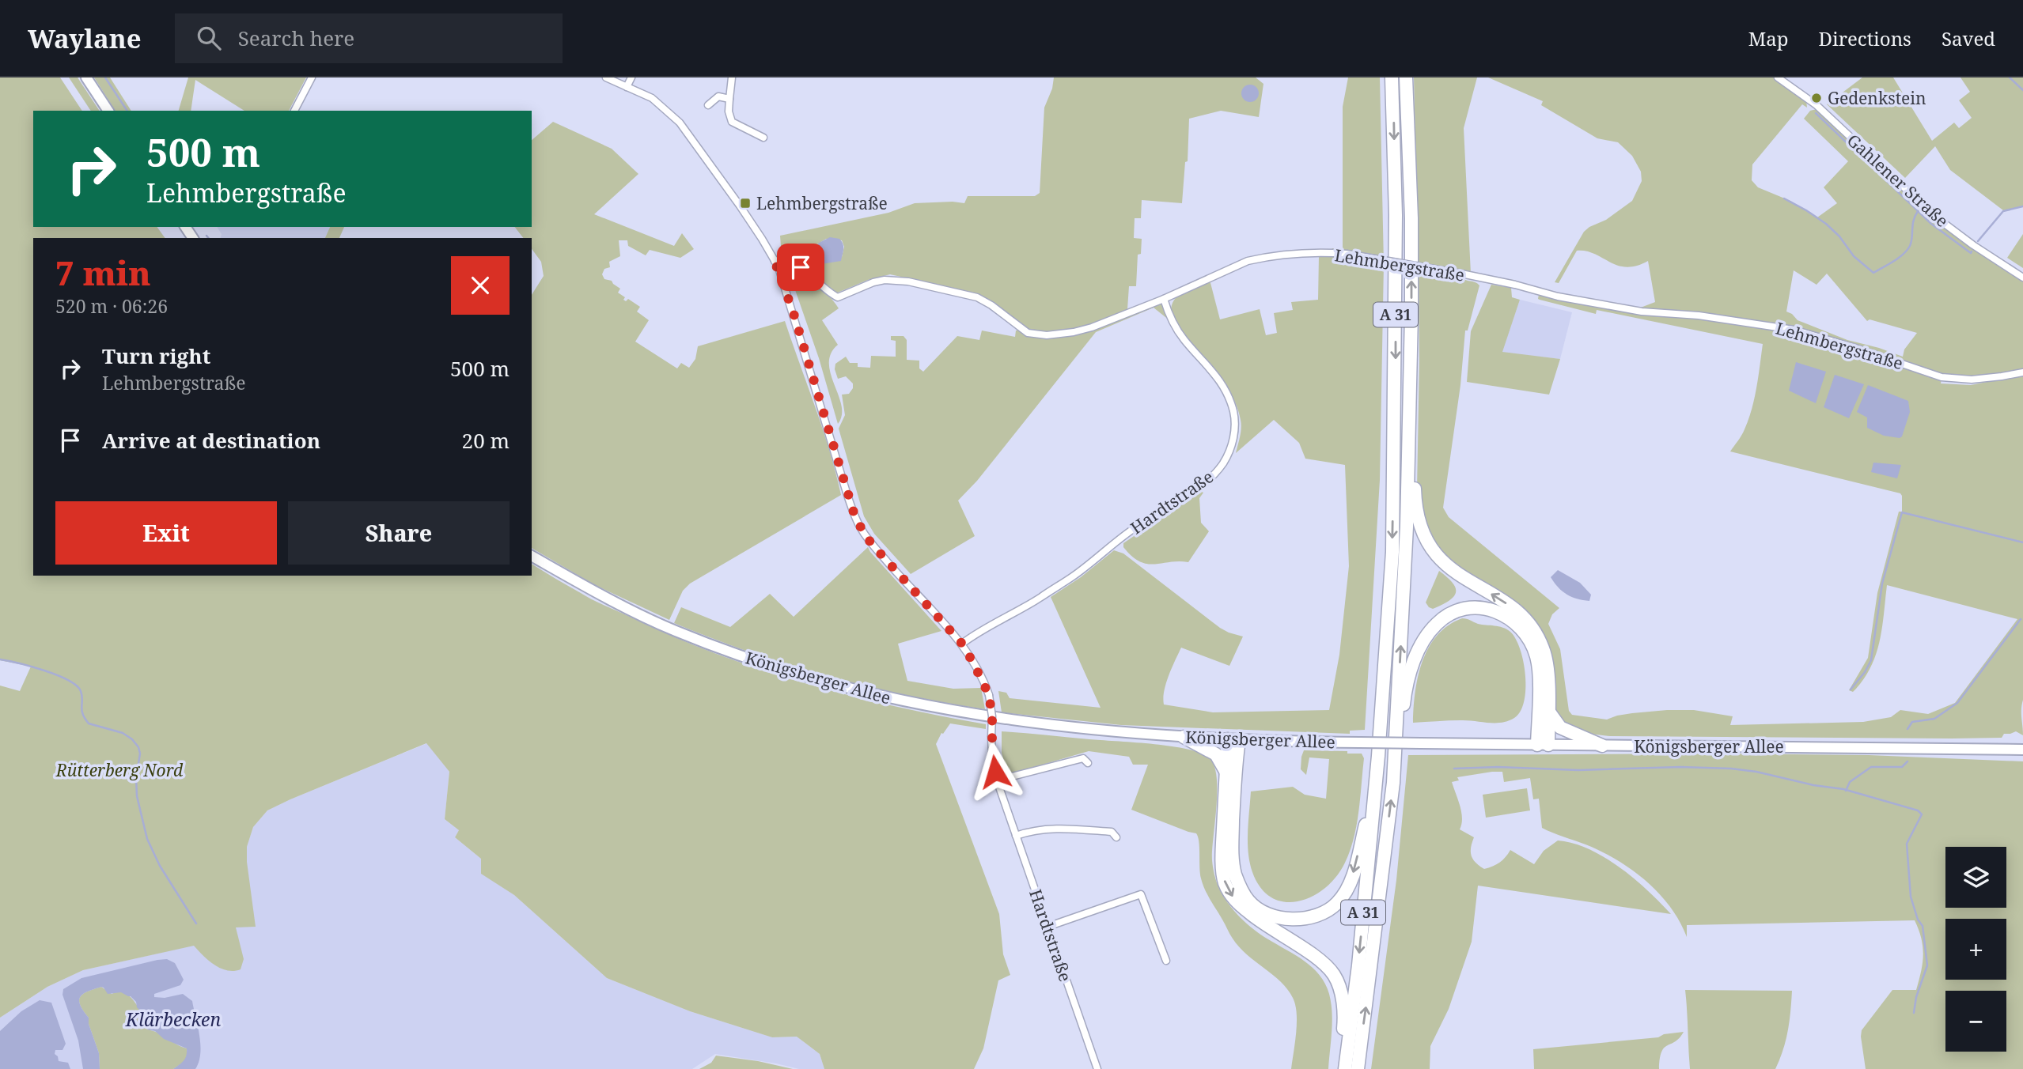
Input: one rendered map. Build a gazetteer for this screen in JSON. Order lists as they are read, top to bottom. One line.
{"streets":{"highway":["A 31"],"main road":["Königsberger Allee"],"street":["Gahlener Straße","Lehmbergstraße","Hardtstraße"]},"crossings":[["Lehmbergstraße","Hardtstraße"]],"water":["Klärbecken"],"parks":["Rütterberg Nord"],"places":{"other":["Gedenkstein"],"transit":["Lehmbergstraße"]},"page":{"header":"Waylane","search":"Search here","nav":["Map","Directions","Saved"],"turn":["500 m","Lehmbergstraße"],"heading":["7 min","520 m · 06:26"],"list":[{"name":"Turn right","note":"Lehmbergstraße","value":"500 m"},{"name":"Arrive at destination","value":"20 m"}],"buttons":["Exit","Share"],"map_buttons":["+","−"]}}
